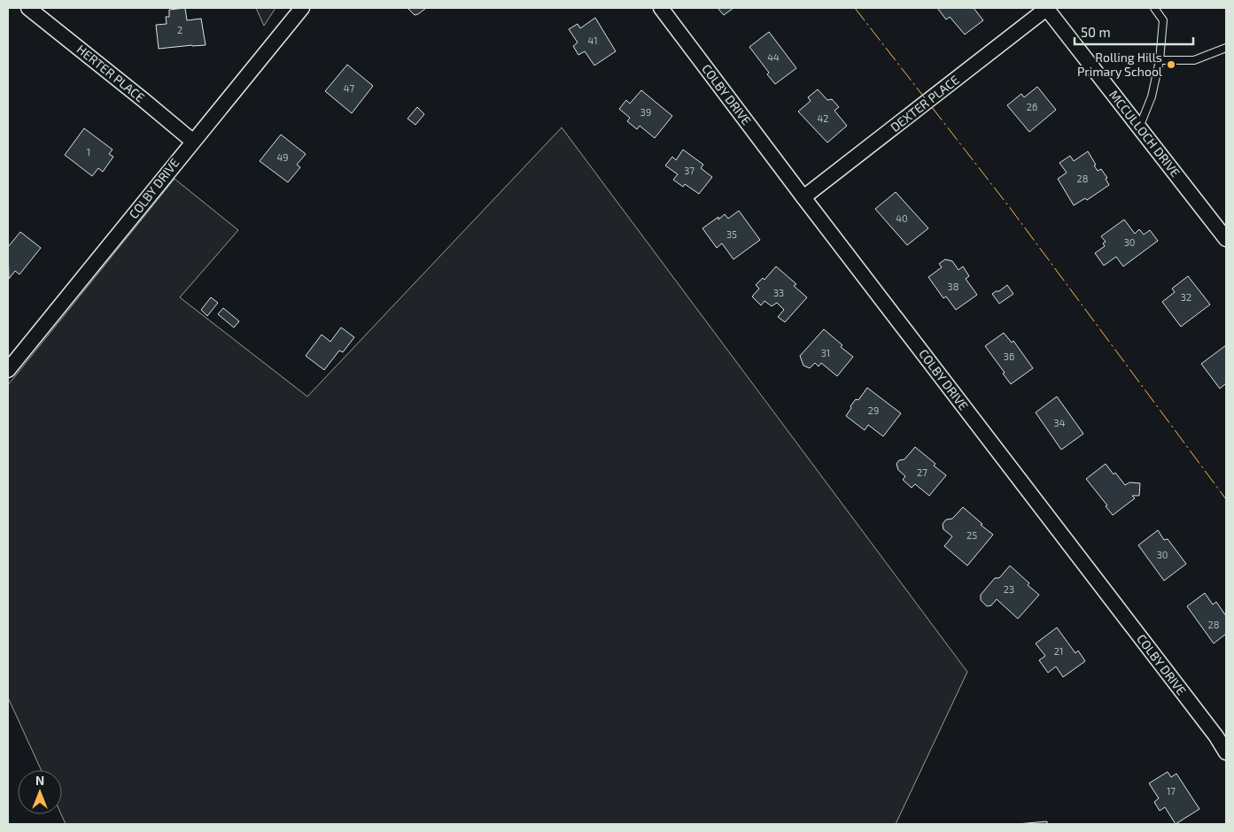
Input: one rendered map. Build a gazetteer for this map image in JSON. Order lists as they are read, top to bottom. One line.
{"streets":{"street":["HERTER PLACE","COLBY DRIVE","DEXTER PLACE","MCCULLOCH DRIVE"]},"crossings":[["HERTER PLACE","COLBY DRIVE"],["COLBY DRIVE","DEXTER PLACE"],["DEXTER PLACE","MCCULLOCH DRIVE"]],"places":["Rolling Hills Primary School"],"house_numbers":["2","41","44","47","26","39","42","1","49","37","28","40","35","30","38","33","32","31","36","29","34","27","25","30","23","28","21","17"],"scale_bar":"50 m","north":"top"}
